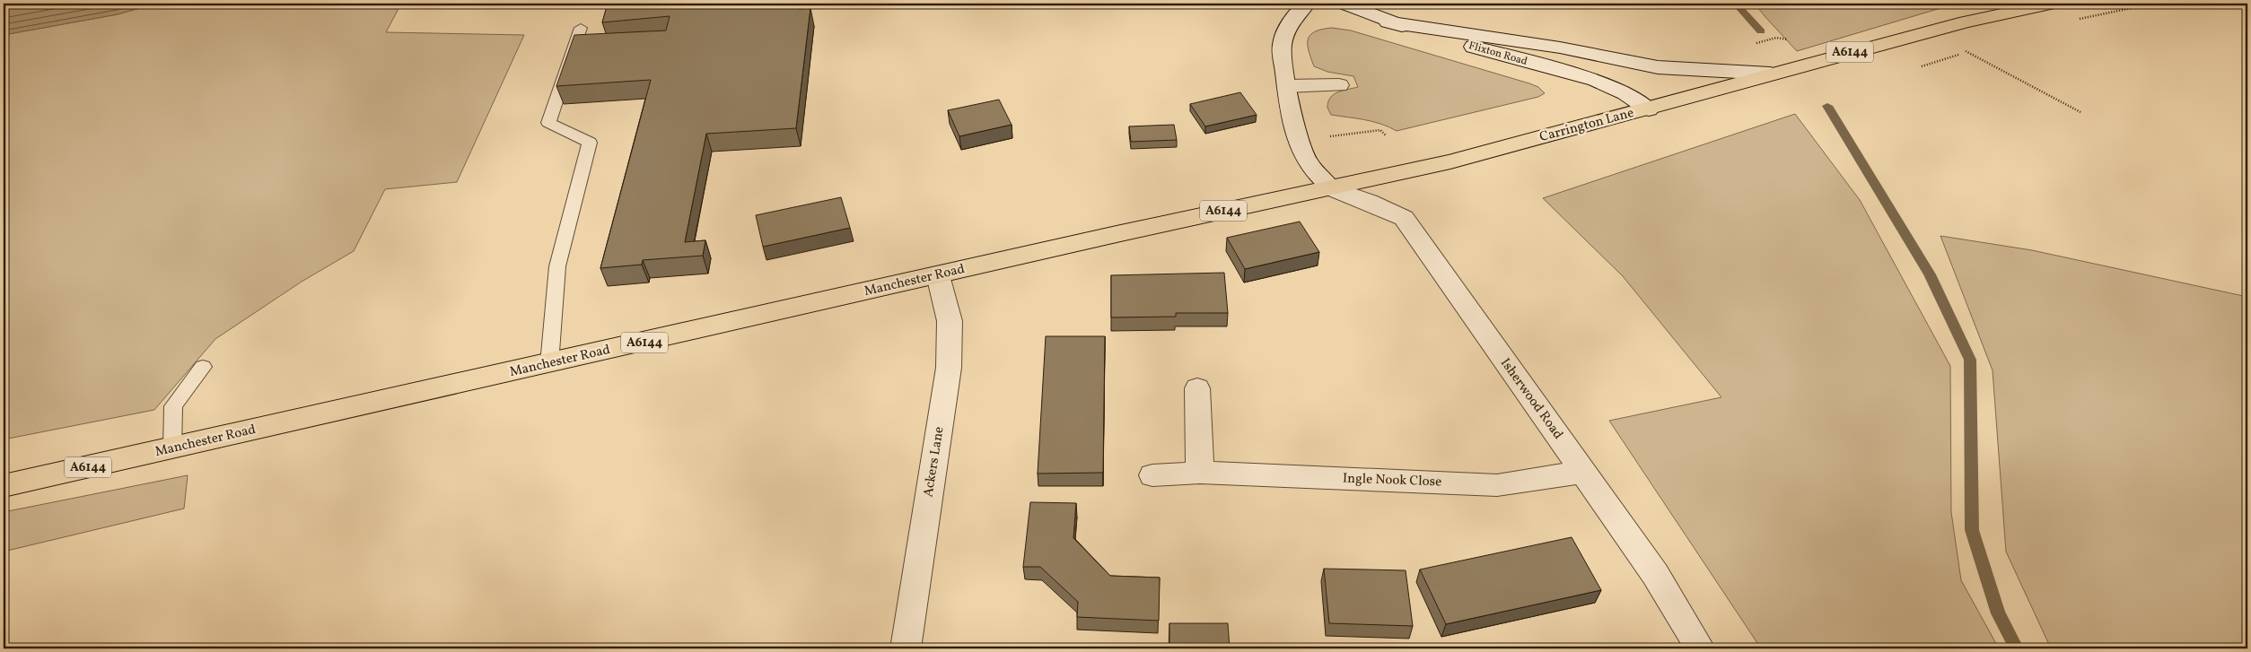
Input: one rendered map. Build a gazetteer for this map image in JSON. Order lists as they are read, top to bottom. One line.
{"streets":{"main road":["A6144","Carrington Lane","Manchester Road"],"street":["Flixton Road","Isherwood Road","Ackers Lane","Ingle Nook Close"]},"crossings":[["A6144","Flixton Road"],["A6144","Carrington Lane"],["Flixton Road","Carrington Lane"],["Carrington Lane","Manchester Road"],["Carrington Lane","Isherwood Road"],["Manchester Road","Ackers Lane"],["Isherwood Road","Ingle Nook Close"]]}
